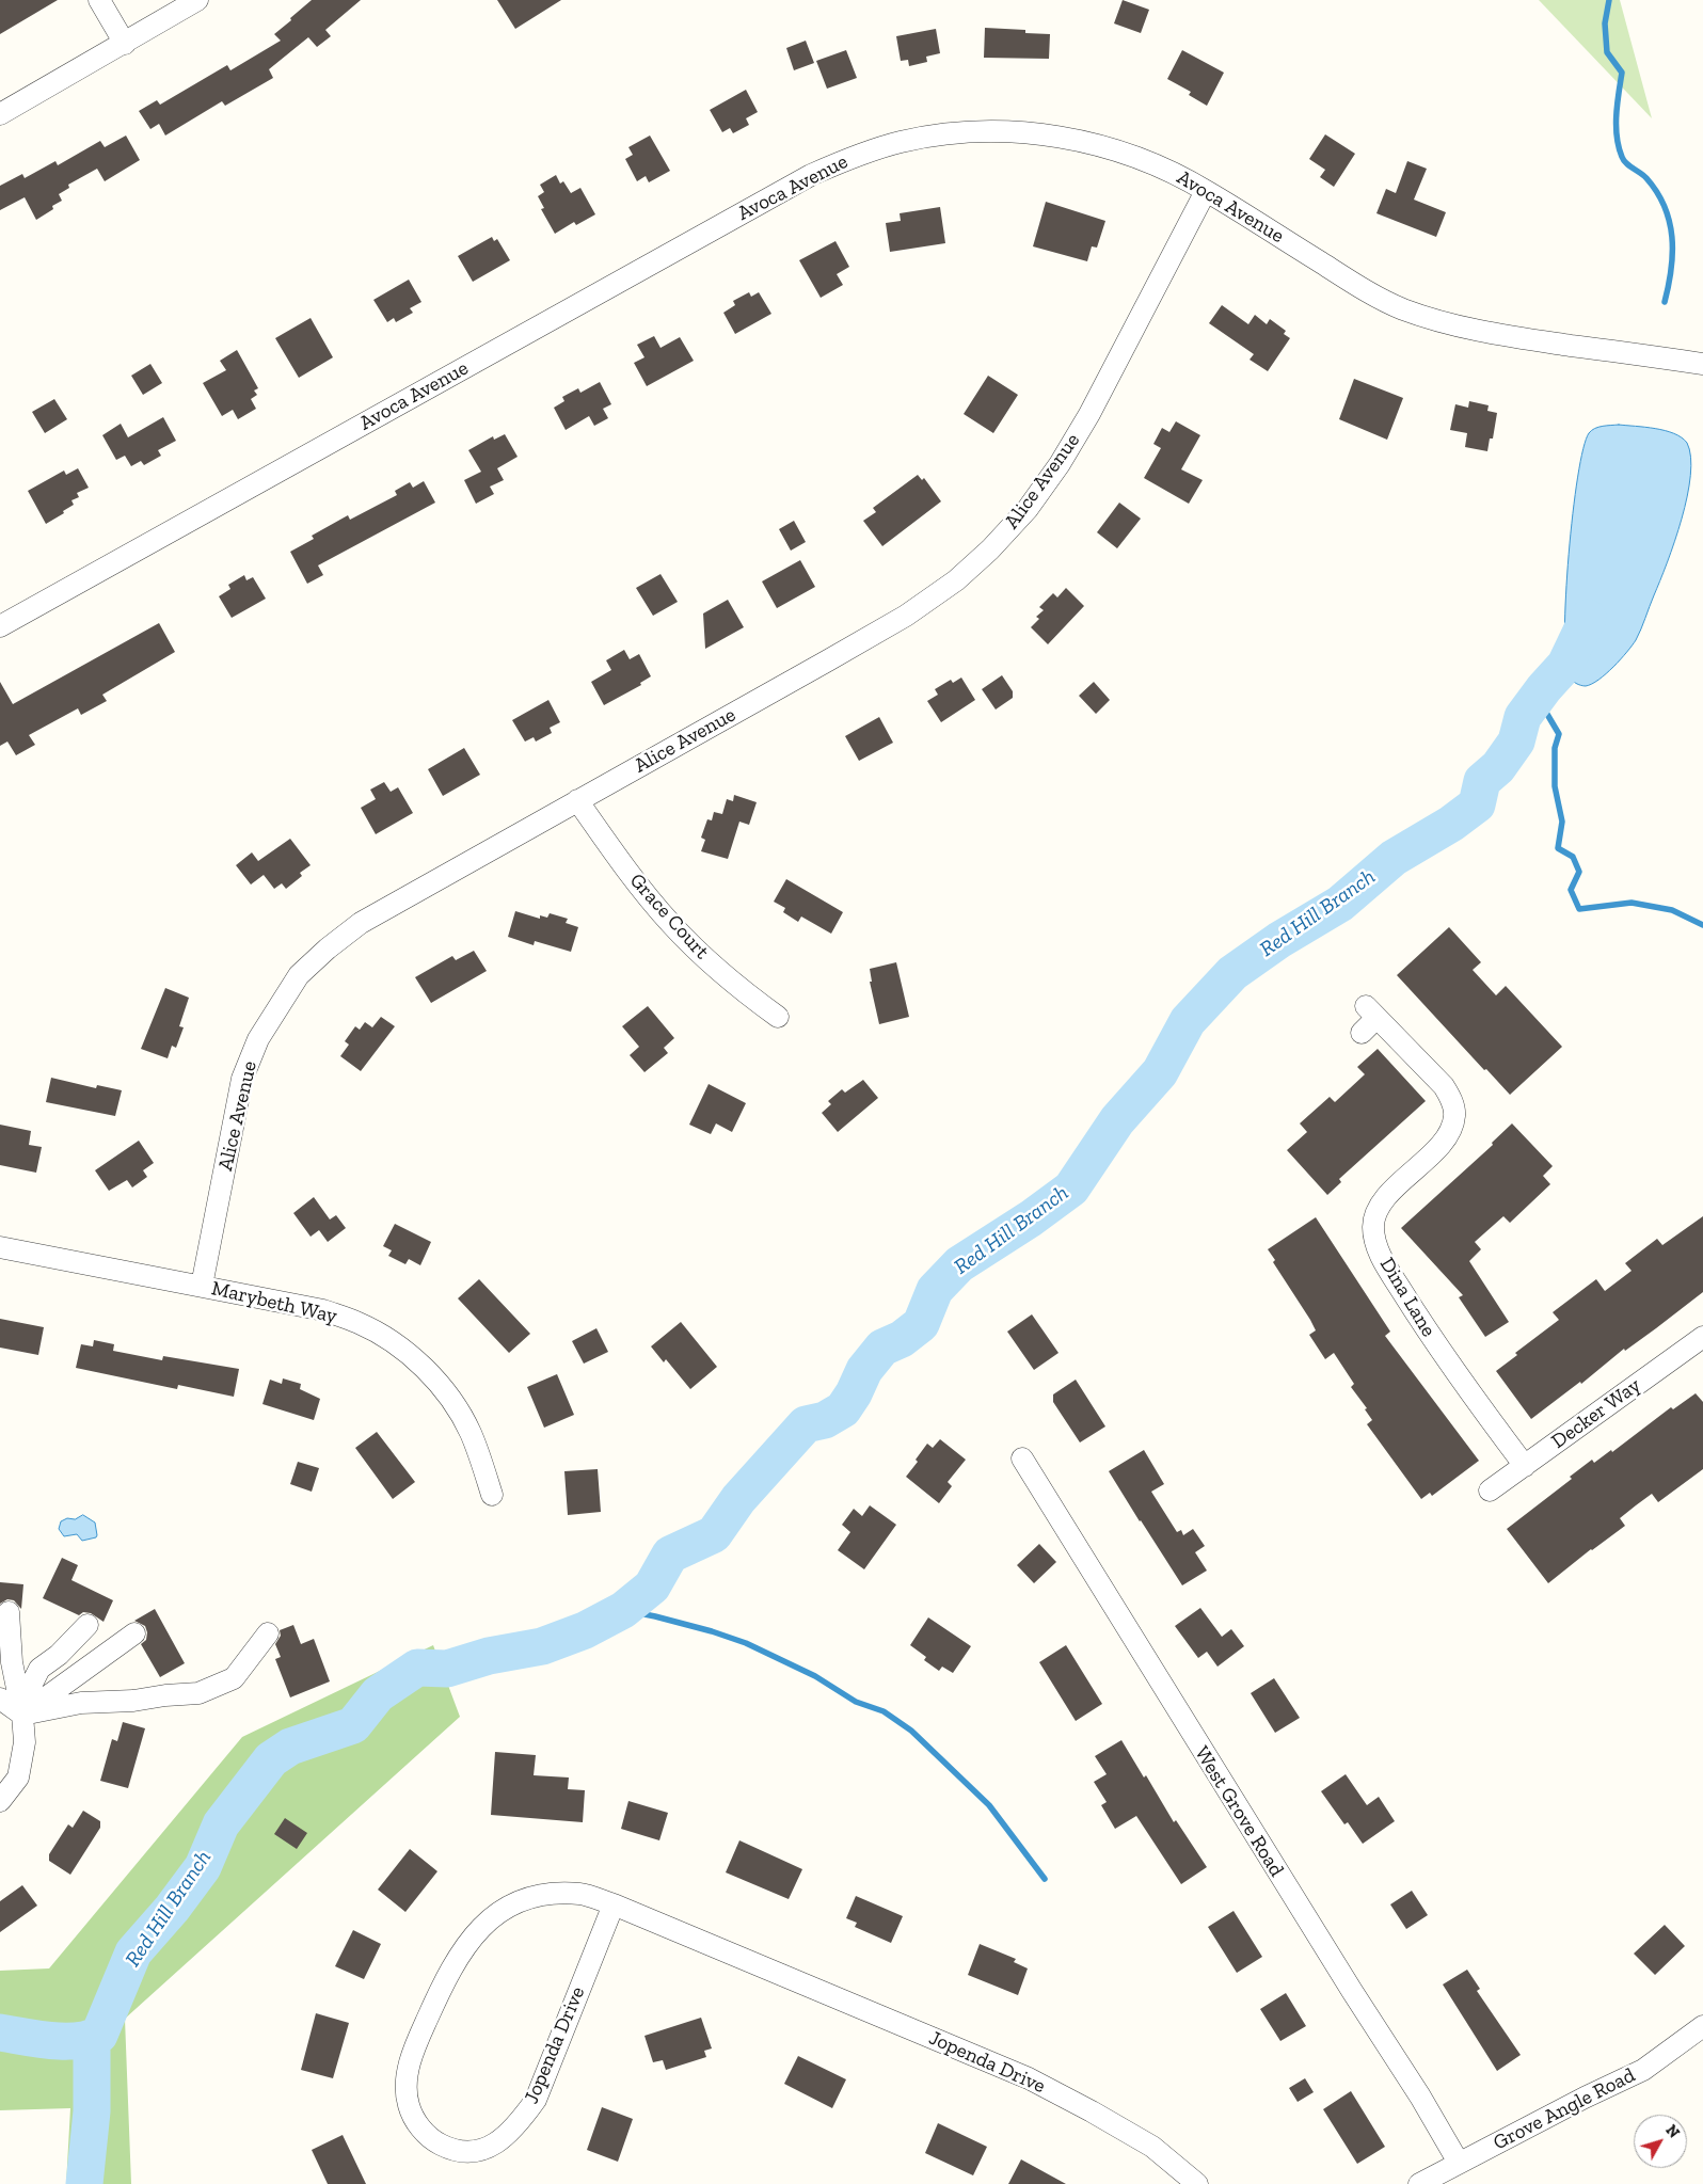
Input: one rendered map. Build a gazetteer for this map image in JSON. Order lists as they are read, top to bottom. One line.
{"streets":{"street":["Avoca Avenue","Alice Avenue","Grace Court","Dina Lane","Marybeth Way","Decker Way","West Grove Road","Jopenda Drive","Grove Angle Road"]},"crossings":[["Avoca Avenue","Alice Avenue"],["Alice Avenue","Grace Court"],["Alice Avenue","Marybeth Way"],["Dina Lane","Decker Way"],["West Grove Road","Grove Angle Road"]],"water":["Red Hill Branch"],"north":"top right"}
